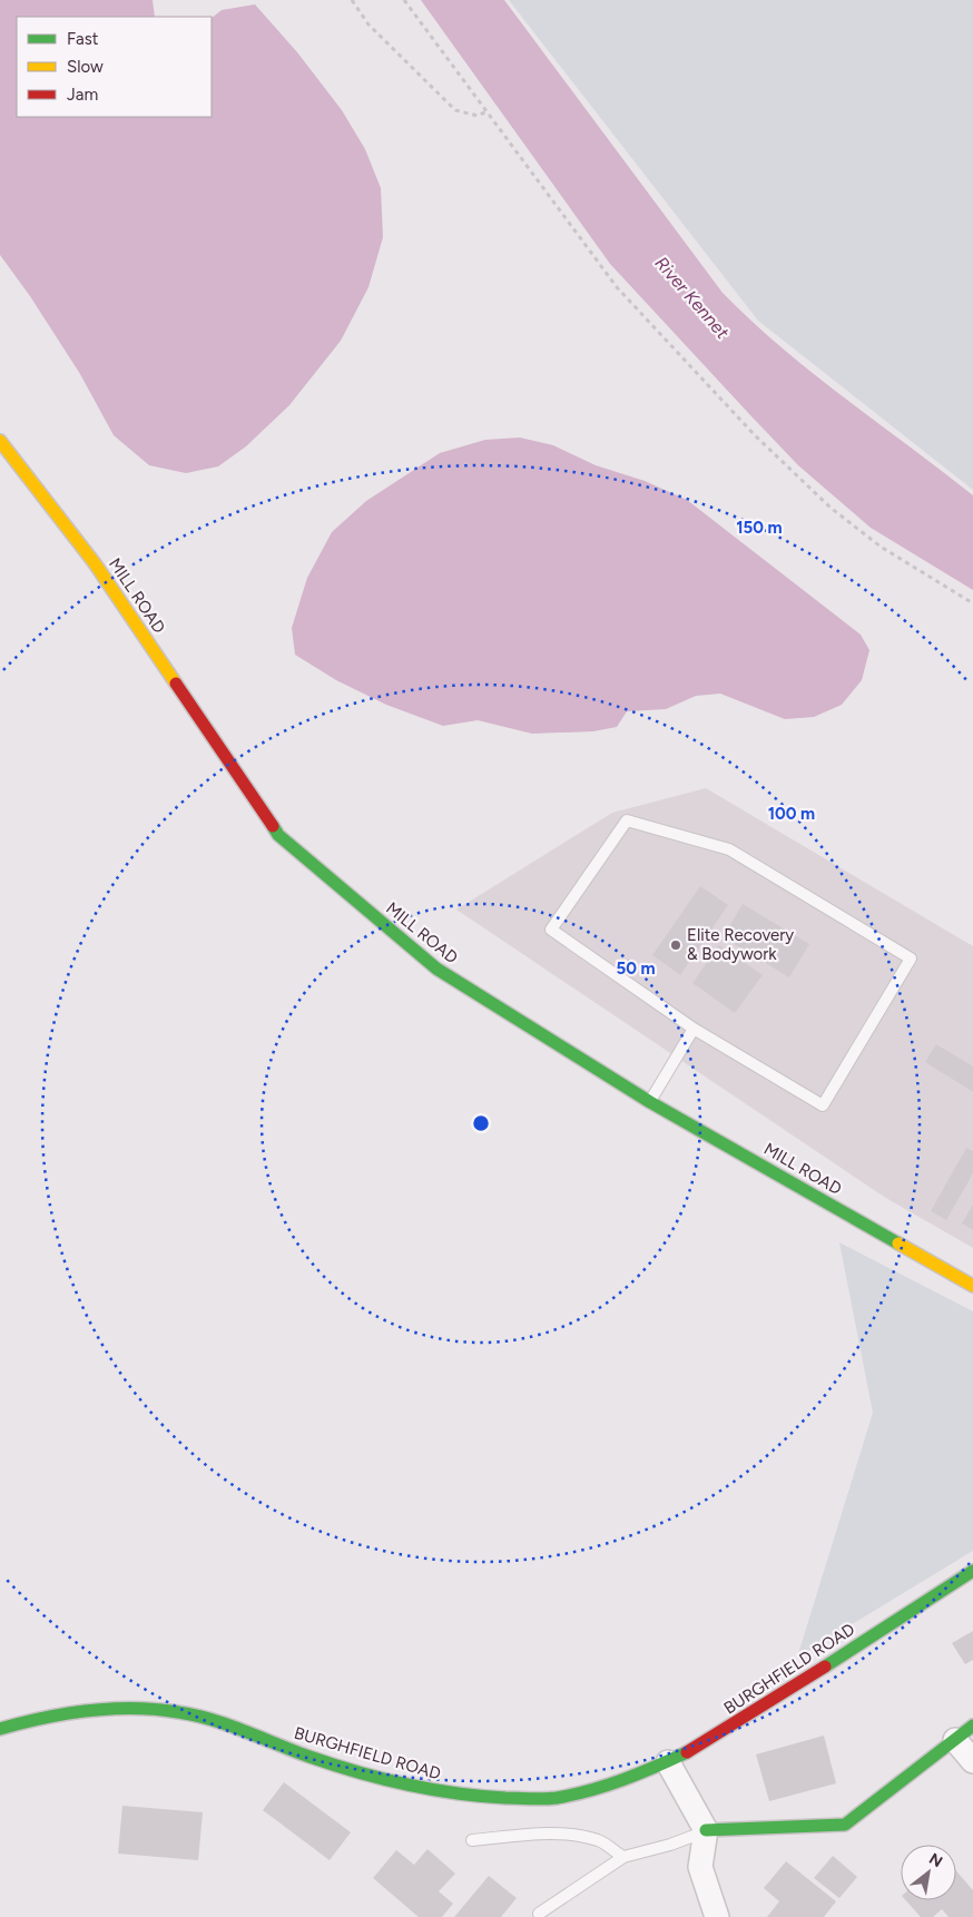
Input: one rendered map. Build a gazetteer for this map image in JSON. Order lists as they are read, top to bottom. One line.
{"streets":{"street":["MILL ROAD","BURGHFIELD ROAD"]},"water":["River Kennet"],"places":["Elite Recovery & Bodywork"],"legend":["Fast","Slow","Jam"],"north":"top right","rings":["150 m","100 m","50 m"]}
